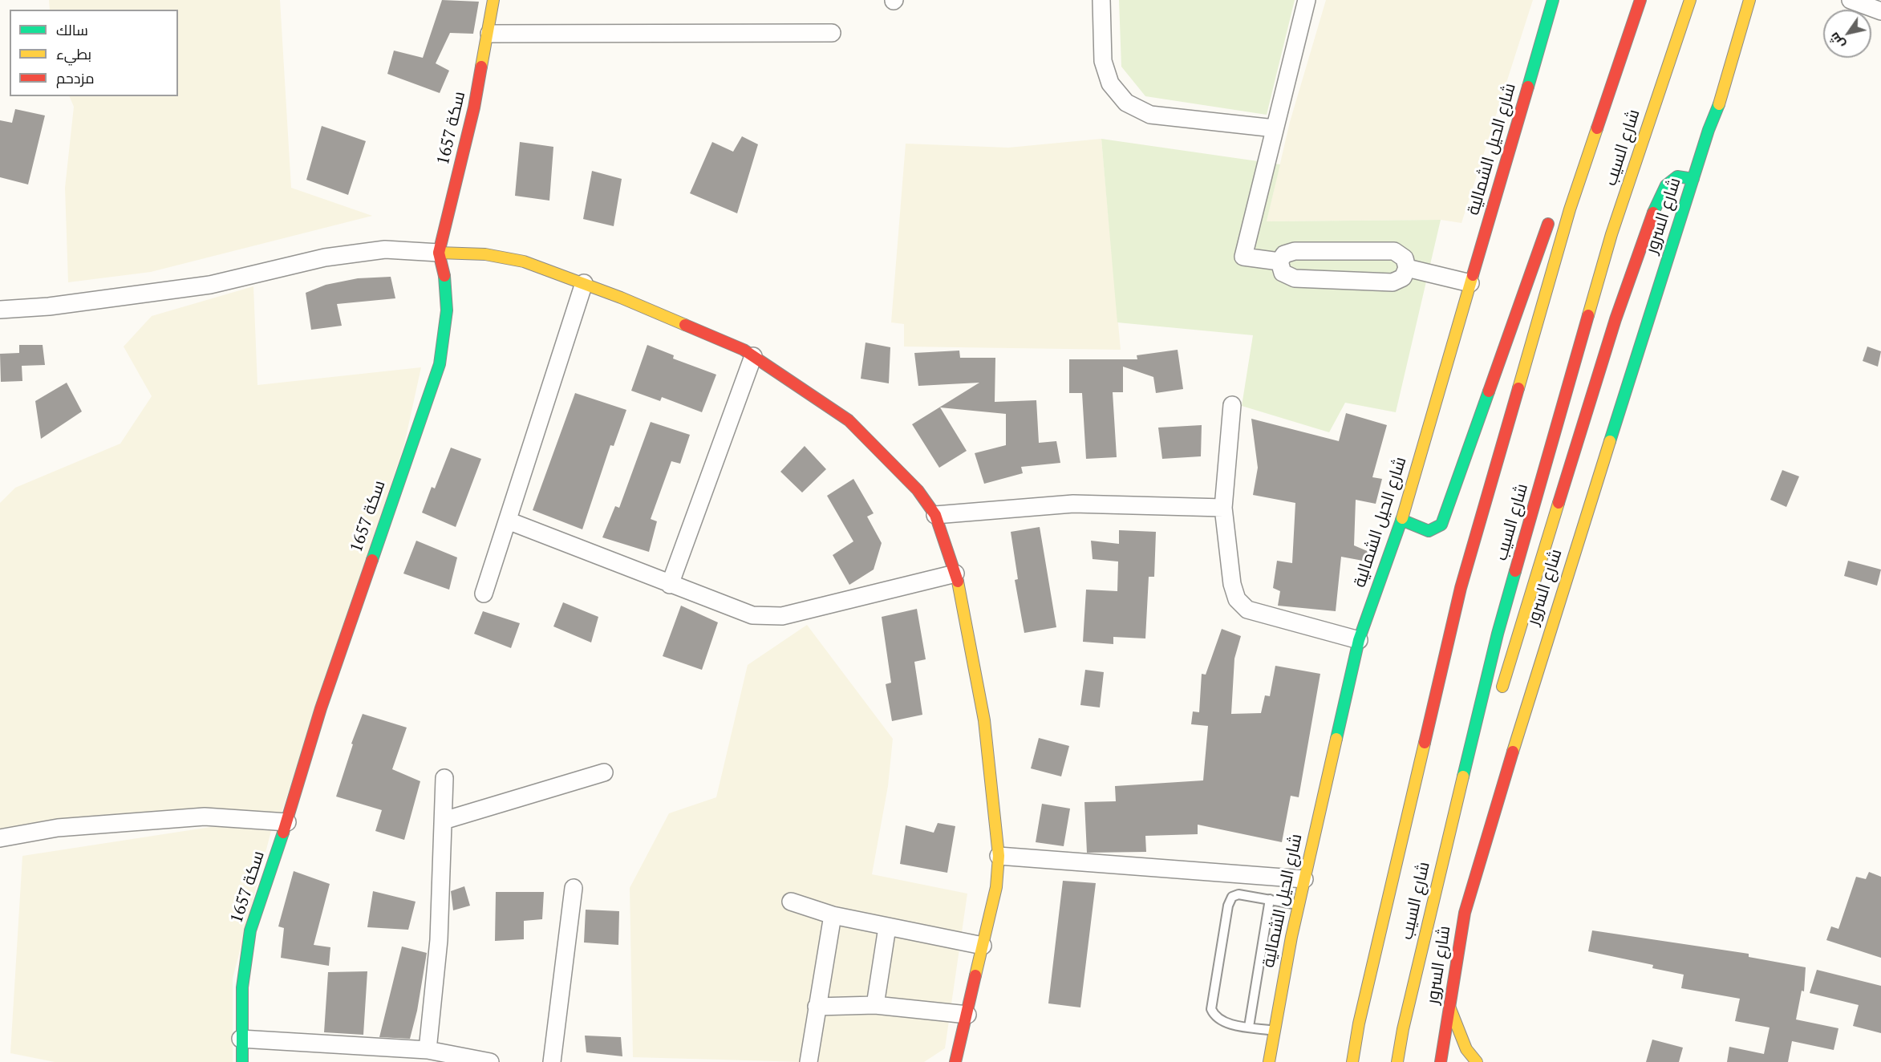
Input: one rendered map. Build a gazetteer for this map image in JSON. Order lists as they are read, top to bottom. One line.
{"streets":{"main road":["سكة 1657","شارع السيب","شارع الحيل الشمالية","شارع السرور"]},"legend":["سالك","بطيء","مزدحم"],"north":"bottom left"}
